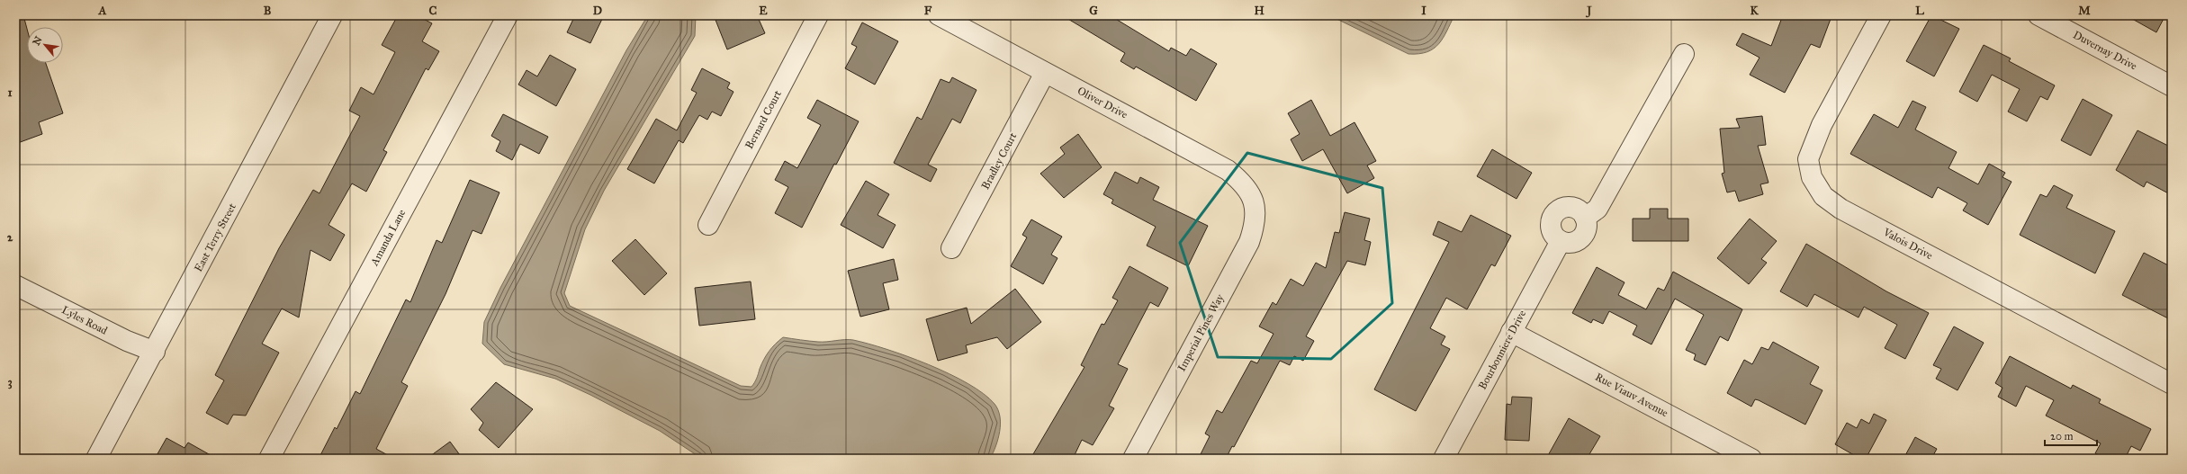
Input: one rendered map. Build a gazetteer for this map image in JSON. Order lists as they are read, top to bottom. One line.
{"streets":{"street":["Duvernay Drive","Oliver Drive","Bernard Court","Bradley Court","East Terry Street","Amanda Lane","Valois Drive","Lyles Road","Imperial Pines Way","Bourbonniere Drive","Rue Viauv Avenue"]},"crossings":[["Oliver Drive","Bradley Court"],["Oliver Drive","Imperial Pines Way"],["East Terry Street","Lyles Road"],["Bourbonniere Drive","Rue Viauv Avenue"]],"scale_bar":"20 m","north":"top left","grid":{"columns":["A","B","C","D","E","F","G","H","I","J","K","L","M"],"rows":["1","2","3"]}}
